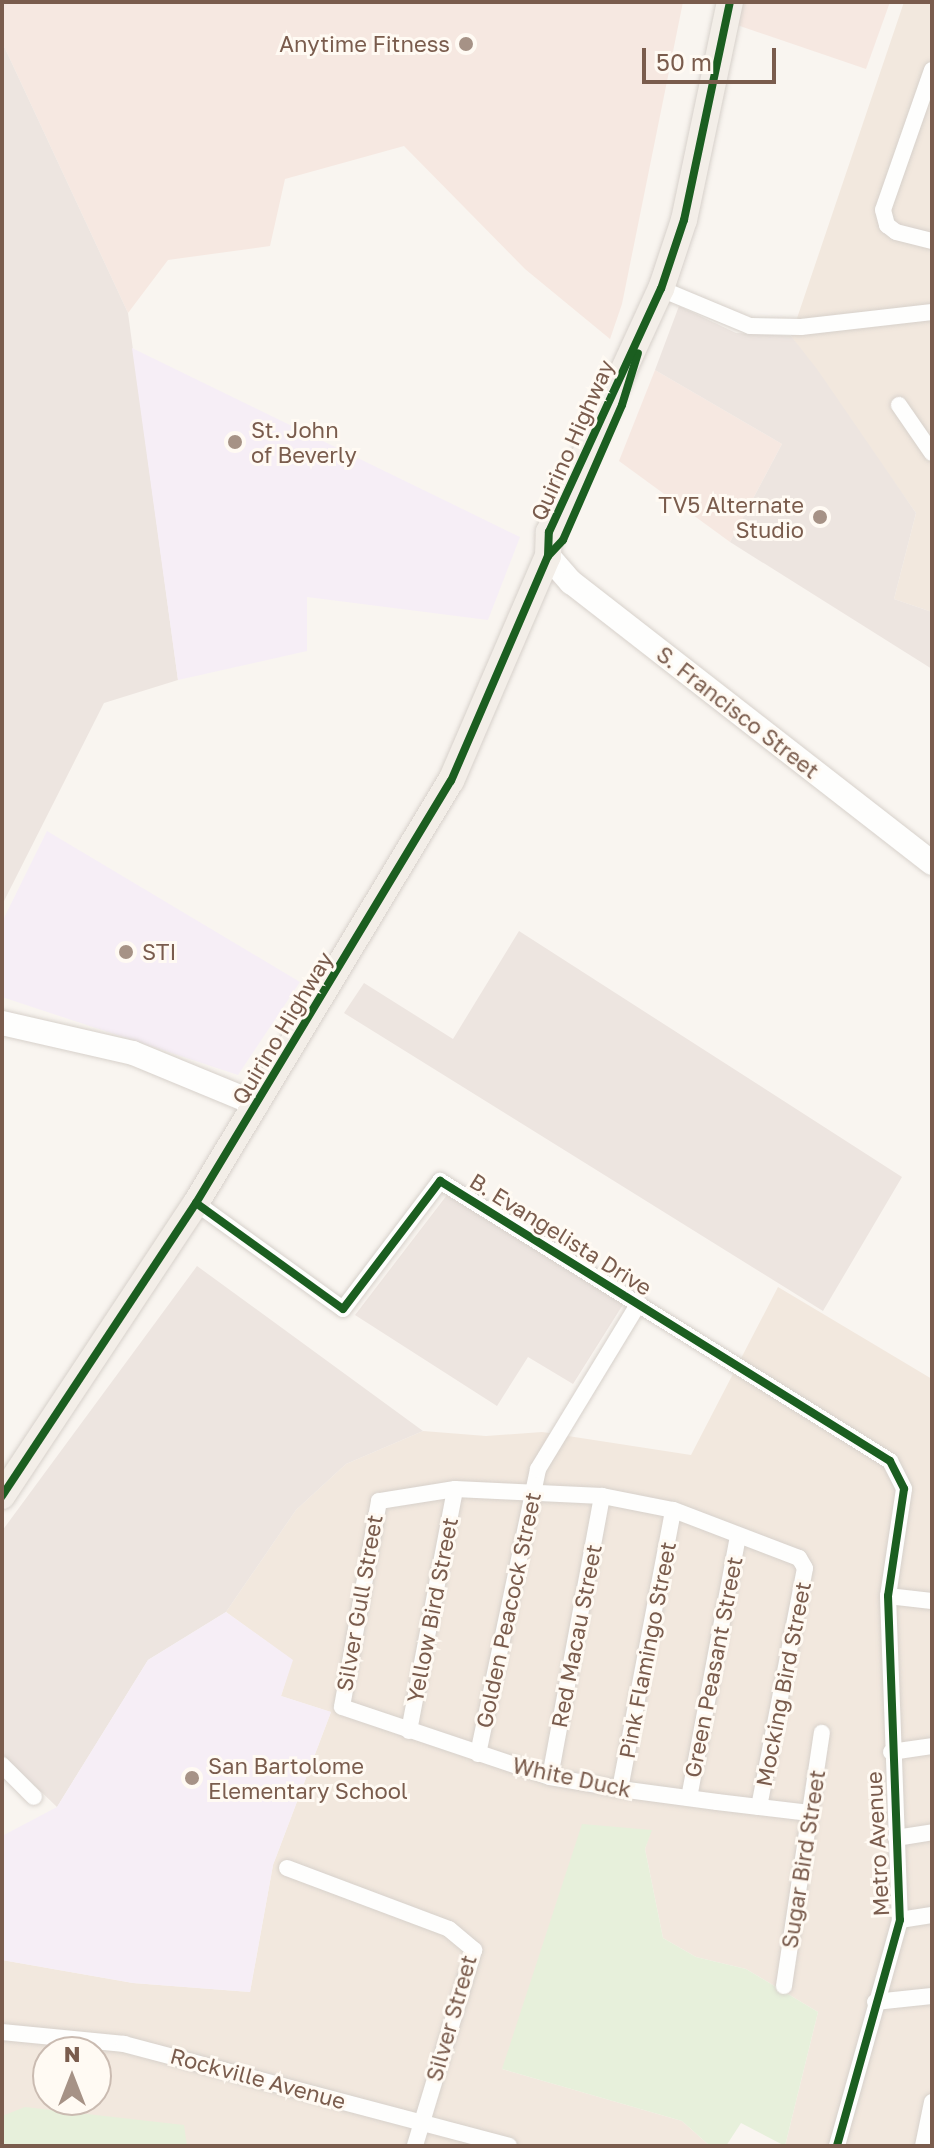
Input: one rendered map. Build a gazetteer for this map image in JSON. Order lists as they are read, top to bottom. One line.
{"streets":{"main road":["Quirino Highway"],"street":["S. Francisco Street","B. Evangelista Drive","Silver Gull Street","Yellow Bird Street","Golden Peacock Street","Red Macau Street","Pink Flamingo Street","Green Peasant Street","Mocking Bird Street","White Duck","Metro Avenue","Sugar Bird Street","Silver Street","Rockville Avenue"]},"crossings":[["Quirino Highway","S. Francisco Street"],["Quirino Highway","B. Evangelista Drive"],["B. Evangelista Drive","Golden Peacock Street"],["B. Evangelista Drive","Metro Avenue"],["Silver Gull Street","Yellow Bird Street"],["Silver Gull Street","White Duck"],["Yellow Bird Street","White Duck"],["Golden Peacock Street","White Duck"],["Red Macau Street","White Duck"],["Pink Flamingo Street","White Duck"],["Green Peasant Street","Mocking Bird Street"],["Green Peasant Street","White Duck"],["Mocking Bird Street","White Duck"],["White Duck","Sugar Bird Street"],["Silver Street","Rockville Avenue"]],"places":["Anytime Fitness","St. John of Beverly","TV5 Alternate Studio","STI","San Bartolome Elementary School"],"scale_bar":"50 m","north":"top"}
